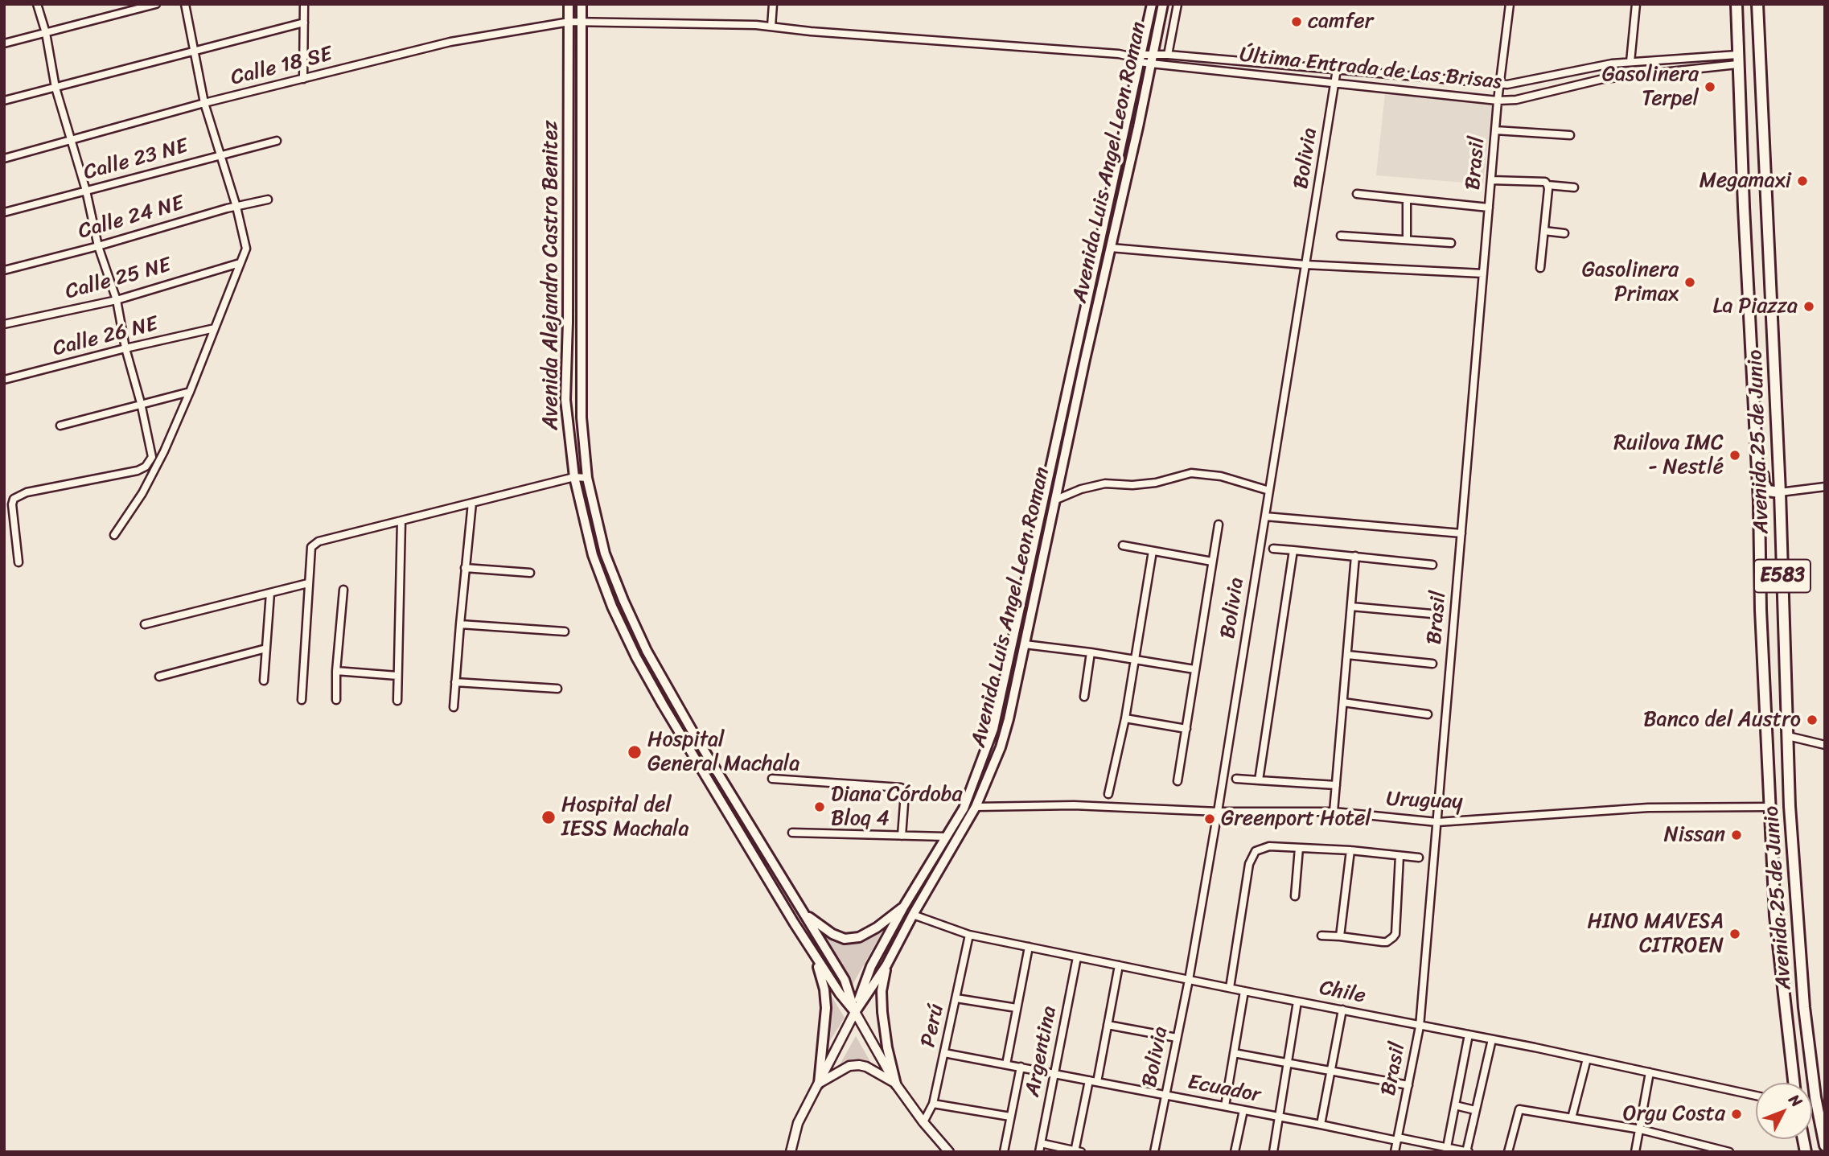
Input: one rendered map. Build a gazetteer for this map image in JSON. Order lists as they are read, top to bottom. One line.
{"streets":{"main road":["Avenida Luis Angel Leon Roman","Avenida Alejandro Castro Benitez","Avenida 25 de Junio","E583"],"street":["Calle 18 SE","Última Entrada de Las Brisas","Bolivia","Calle 23 NE","Brasil","Calle 24 NE","Calle 25 NE","Calle 26 NE","Uruguay","Chile","Perú","Argentina","Ecuador"]},"crossings":[["Calle 18 SE","Última Entrada de Las Brisas"],["Calle 18 SE","Avenida Alejandro Castro Benitez"],["Última Entrada de Las Brisas","Bolivia"],["Última Entrada de Las Brisas","Avenida Luis Angel Leon Roman"],["Última Entrada de Las Brisas","Brasil"],["Última Entrada de Las Brisas","Avenida Alejandro Castro Benitez"],["Última Entrada de Las Brisas","Avenida 25 de Junio"],["Bolivia","Uruguay"],["Bolivia","Chile"],["Bolivia","Ecuador"],["Avenida Luis Angel Leon Roman","Avenida Alejandro Castro Benitez"],["Avenida Luis Angel Leon Roman","Uruguay"],["Avenida Luis Angel Leon Roman","Chile"],["Brasil","Uruguay"],["Brasil","Chile"],["Brasil","Ecuador"],["Avenida Alejandro Castro Benitez","Perú"],["Avenida 25 de Junio","Uruguay"],["Chile","Perú"],["Chile","Argentina"],["Perú","Ecuador"],["Argentina","Ecuador"]],"places":["camfer","Gasolinera Terpel","Megamaxi","Gasolinera Primax","La Piazza","Ruilova IMC - Nestlé","Banco del Austro","Hospital General Machala","Diana Córdoba Bloq 4","Hospital del IESS Machala","Greenport Hotel","Nissan","HINO MAVESA CITROEN","Orgu Costa"],"north":"top right"}
